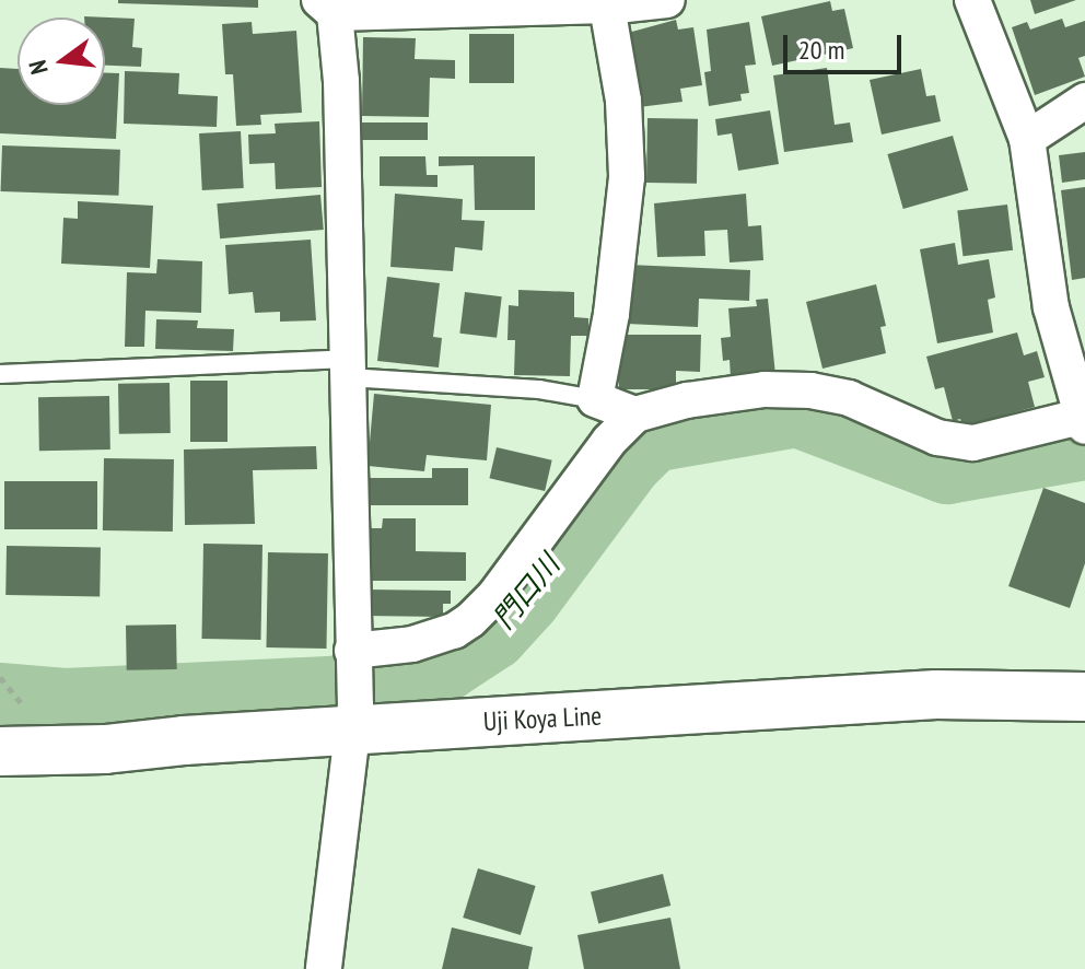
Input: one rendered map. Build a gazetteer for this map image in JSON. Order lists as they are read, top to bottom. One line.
{"streets":{"main road":["Uji Koya Line"]},"water":["門口川"],"scale_bar":"20 m","north":"left"}
